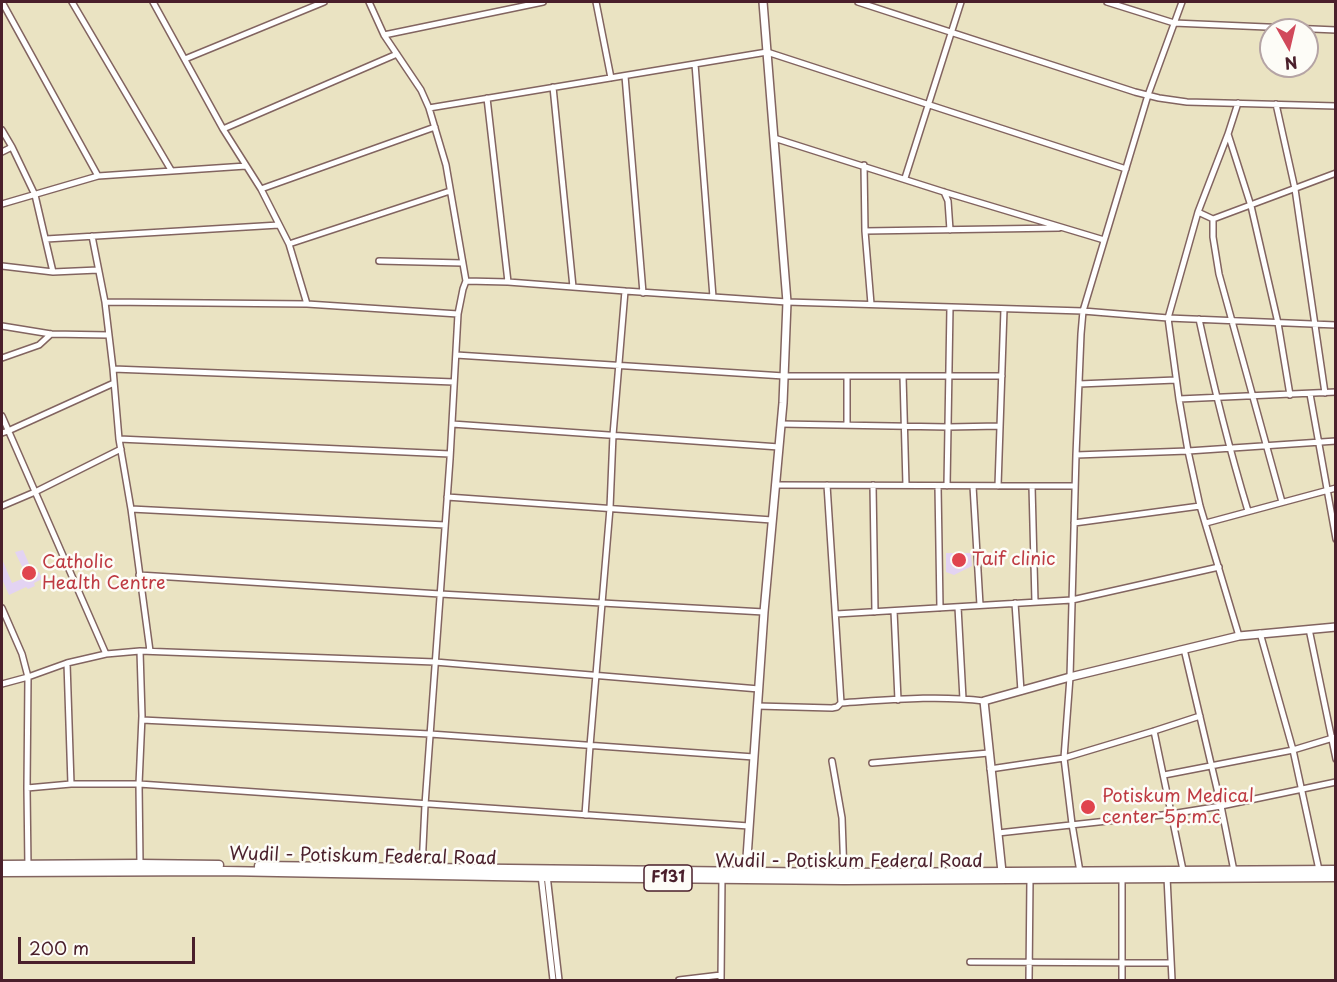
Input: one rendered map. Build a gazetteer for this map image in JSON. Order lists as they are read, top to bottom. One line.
{"streets":{"main road":["Wudil - Potiskum Federal Road","F131"]},"places":["Taif clinic","Catholic Health Centre","Potiskum Medical center 5p.m.c"],"scale_bar":"200 m","north":"bottom"}
